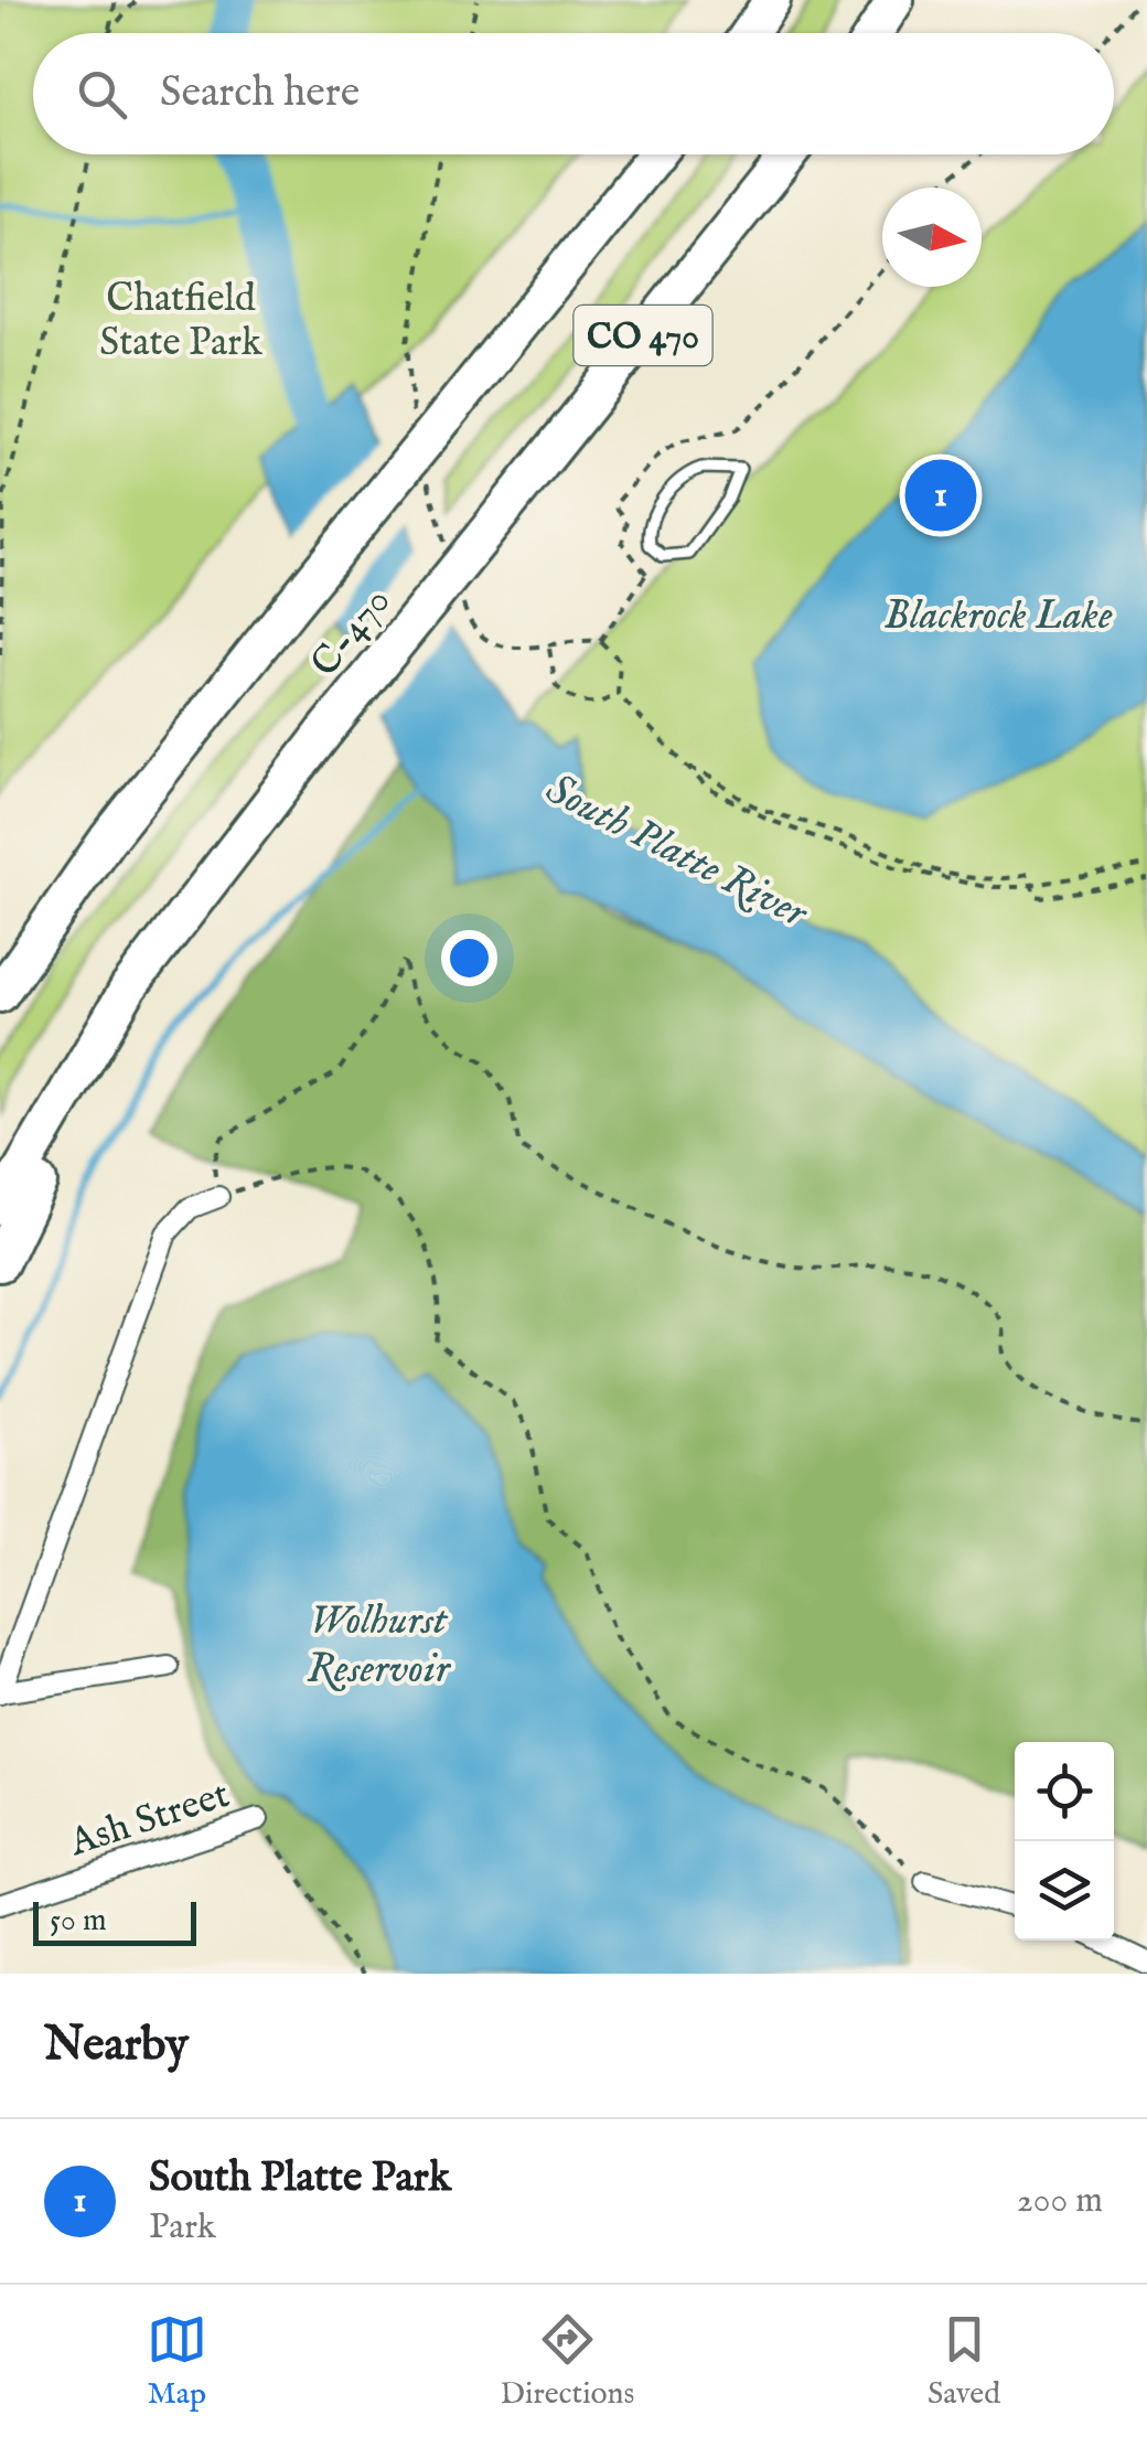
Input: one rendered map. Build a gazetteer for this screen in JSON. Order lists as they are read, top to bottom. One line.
{"streets":{"highway":["CO 470","C-470"],"street":["Ash Street"]},"water":["Blackrock Lake","South Platte River","Wolhurst Reservoir"],"parks":["Chatfield State Park"],"scale_bar":"50 m","north":"right","page":{"search":"Search here","pins":"1","scale":"50 m","heading":"Nearby","list":[{"mark":"1","name":"South Platte Park","note":"Park","value":"200 m"}],"nav":["Map","Directions","Saved"]}}
